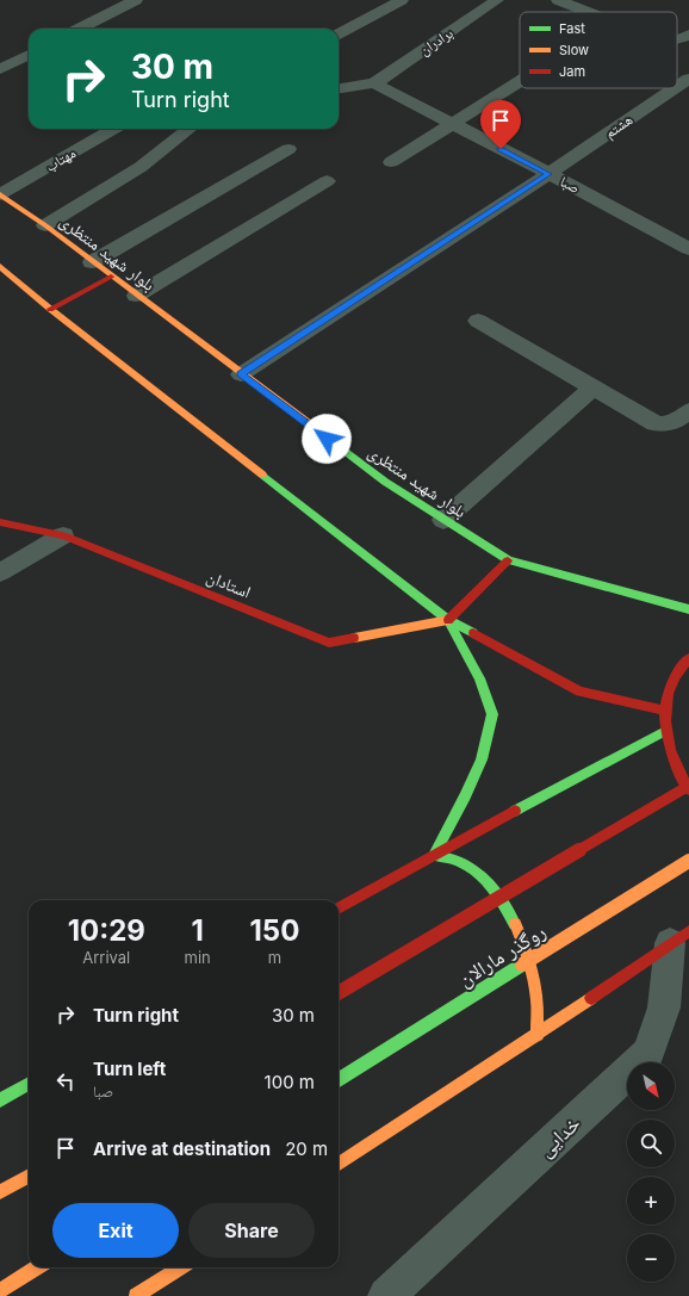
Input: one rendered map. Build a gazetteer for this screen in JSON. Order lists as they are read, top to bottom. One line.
{"streets":{"main road":["بلوار شهید منتظری","استادان","روگذر مارالان"],"street":["برادران","هشتم","مهتاب","صبا","خدایی"]},"crossings":[["برادران","صبا"],["هشتم","صبا"],["هشتم","بلوار شهید منتظری"],["مهتاب","بلوار شهید منتظری"]],"legend":["Fast","Slow","Jam"],"north":"bottom right","page":{"turn":["30 m","Turn right"],"eta":["10:29","Arrival","1","min","150","m"],"list":[{"name":"Turn right","value":"30 m"},{"name":"Turn left","note":"صبا","value":"100 m"},{"name":"Arrive at destination","value":"20 m"}],"map_buttons":["+","−"],"buttons":["Exit","Share"]}}
